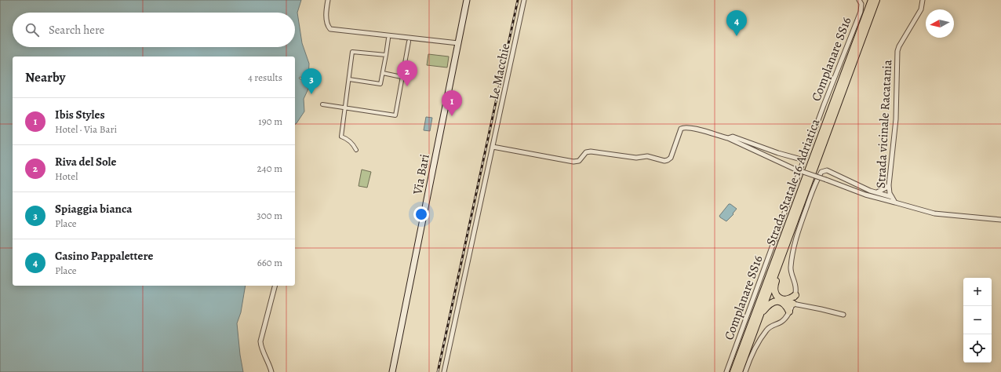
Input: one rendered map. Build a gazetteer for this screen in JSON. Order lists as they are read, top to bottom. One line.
{"streets":{"highway":["Strada Statale 16 Adriatica"],"main road":["Via Bari"],"street":["Complanare SS16","Le Macchie","Strada vicinale Racatania"]},"north":"left","page":{"pins":["4","2","3","1"],"search":"Search here","heading":["Nearby","4 results"],"list":[{"mark":"1","name":"Ibis Styles","note":"Hotel · Via Bari","value":"190 m"},{"mark":"2","name":"Riva del Sole","note":"Hotel","value":"240 m"},{"mark":"3","name":"Spiaggia bianca","note":"Place","value":"300 m"},{"mark":"4","name":"Casino Pappalettere","note":"Place","value":"660 m"}],"map_buttons":["+","−"]}}
